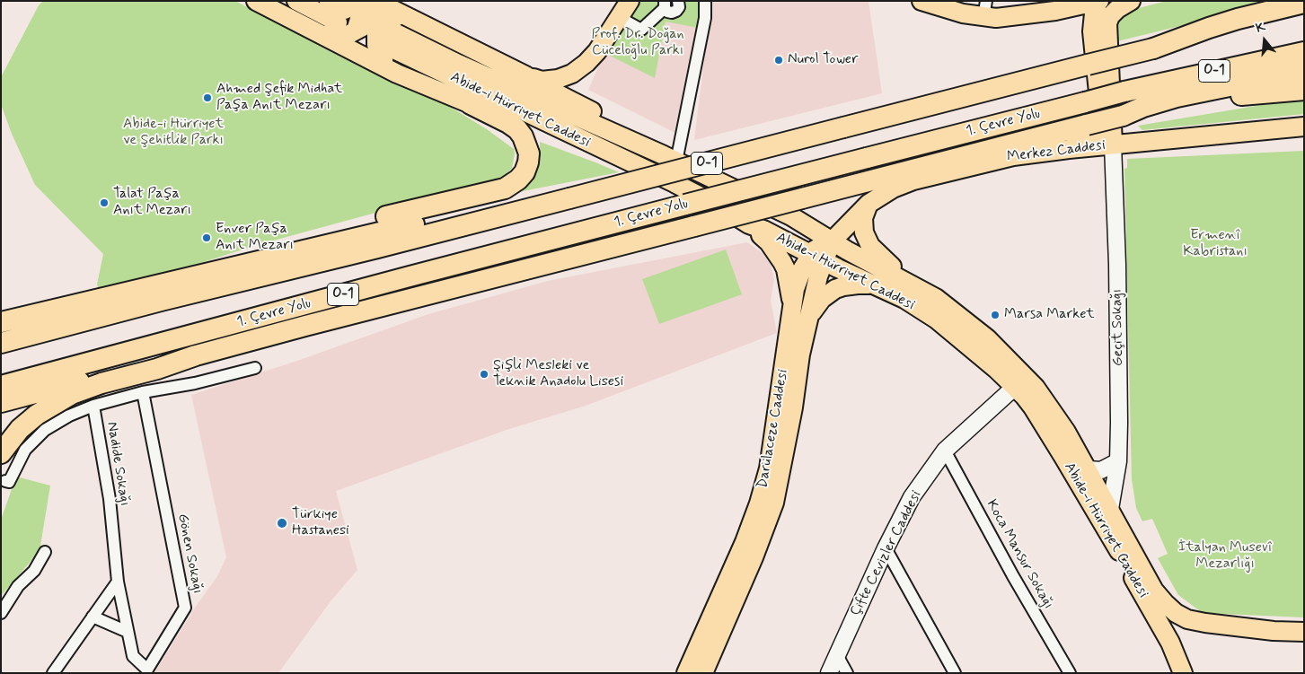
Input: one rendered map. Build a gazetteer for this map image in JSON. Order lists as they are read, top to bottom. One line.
{"streets":{"highway":["O-1","1. Çevre Yolu"],"main road":["Abide-i Hürriyet Caddesi","Merkez Caddesi","Geçit Sokağı","Darülaceze Caddesi","Çifte Cevizler Caddesi"],"street":["Nadide Sokağı","Gönen Sokağı","Koca Mansur Sokağı"]},"crossings":[["Abide-i Hürriyet Caddesi","Merkez Caddesi"],["Abide-i Hürriyet Caddesi","Geçit Sokağı"],["Abide-i Hürriyet Caddesi","Darülaceze Caddesi"],["Abide-i Hürriyet Caddesi","Çifte Cevizler Caddesi"],["Merkez Caddesi","Geçit Sokağı"],["Nadide Sokağı","Gönen Sokağı"],["Çifte Cevizler Caddesi","Koca Mansur Sokağı"]],"parks":["Prof. Dr. Doğan Cüceloğlu Parkı","Abide-i Hürriyet ve Şehitlik Parkı","Ermenî Kabristanı","İtalyan Musevî Mezarlığı"],"places":["Nurol Tower","Ahmed Şefik Midhat Paşa Anıt Mezarı","Talat Paşa Anıt Mezarı","Enver Paşa Anıt Mezarı","Marsa Market","Şişli Mesleki ve Teknik Anadolu Lisesi","Türkiye Hastanesi"],"north":"top"}
